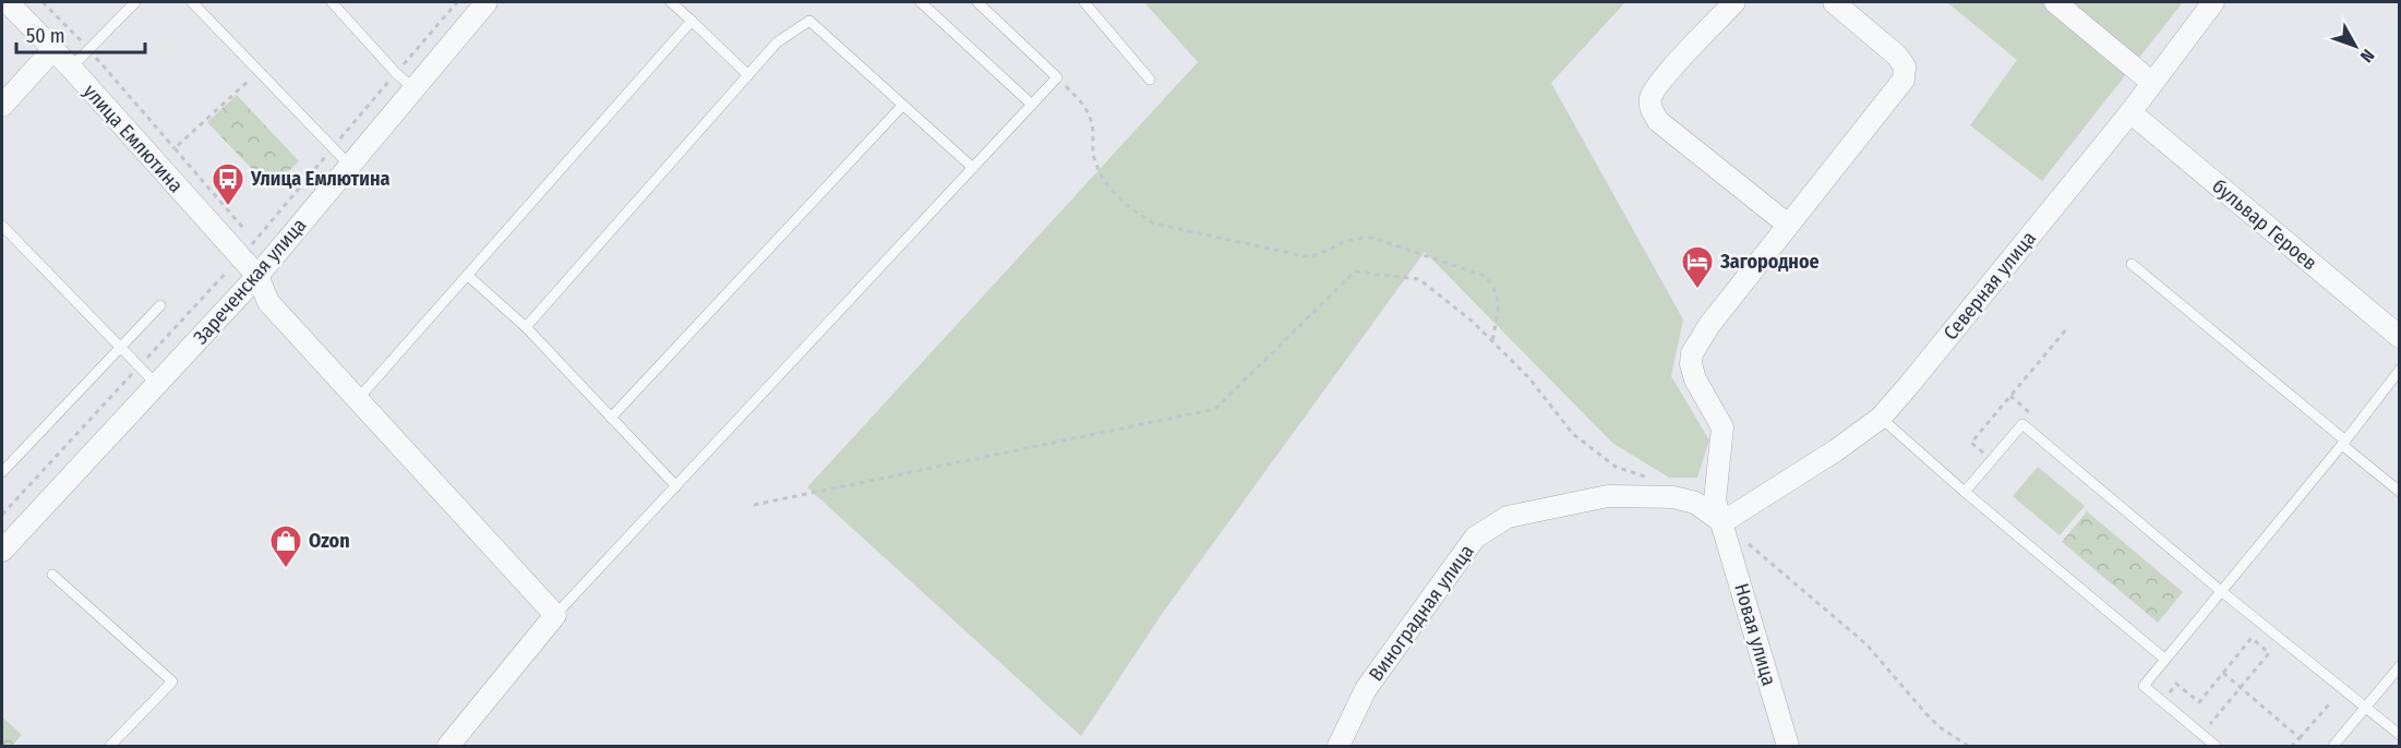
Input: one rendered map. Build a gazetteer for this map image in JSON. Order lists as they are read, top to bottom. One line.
{"streets":{"street":["улица Емлютина","бульвар Героев","Зареченская улица","Северная улица","Виноградная улица","Новая улица"]},"crossings":[["улица Емлютина","Зареченская улица"],["бульвар Героев","Северная улица"],["Северная улица","Виноградная улица"],["Северная улица","Новая улица"],["Виноградная улица","Новая улица"]],"places":{"bus stop":["Улица Емлютина"],"hotel":["Загородное"],"shop":["Ozon"]},"scale_bar":"50 m","north":"bottom right"}
